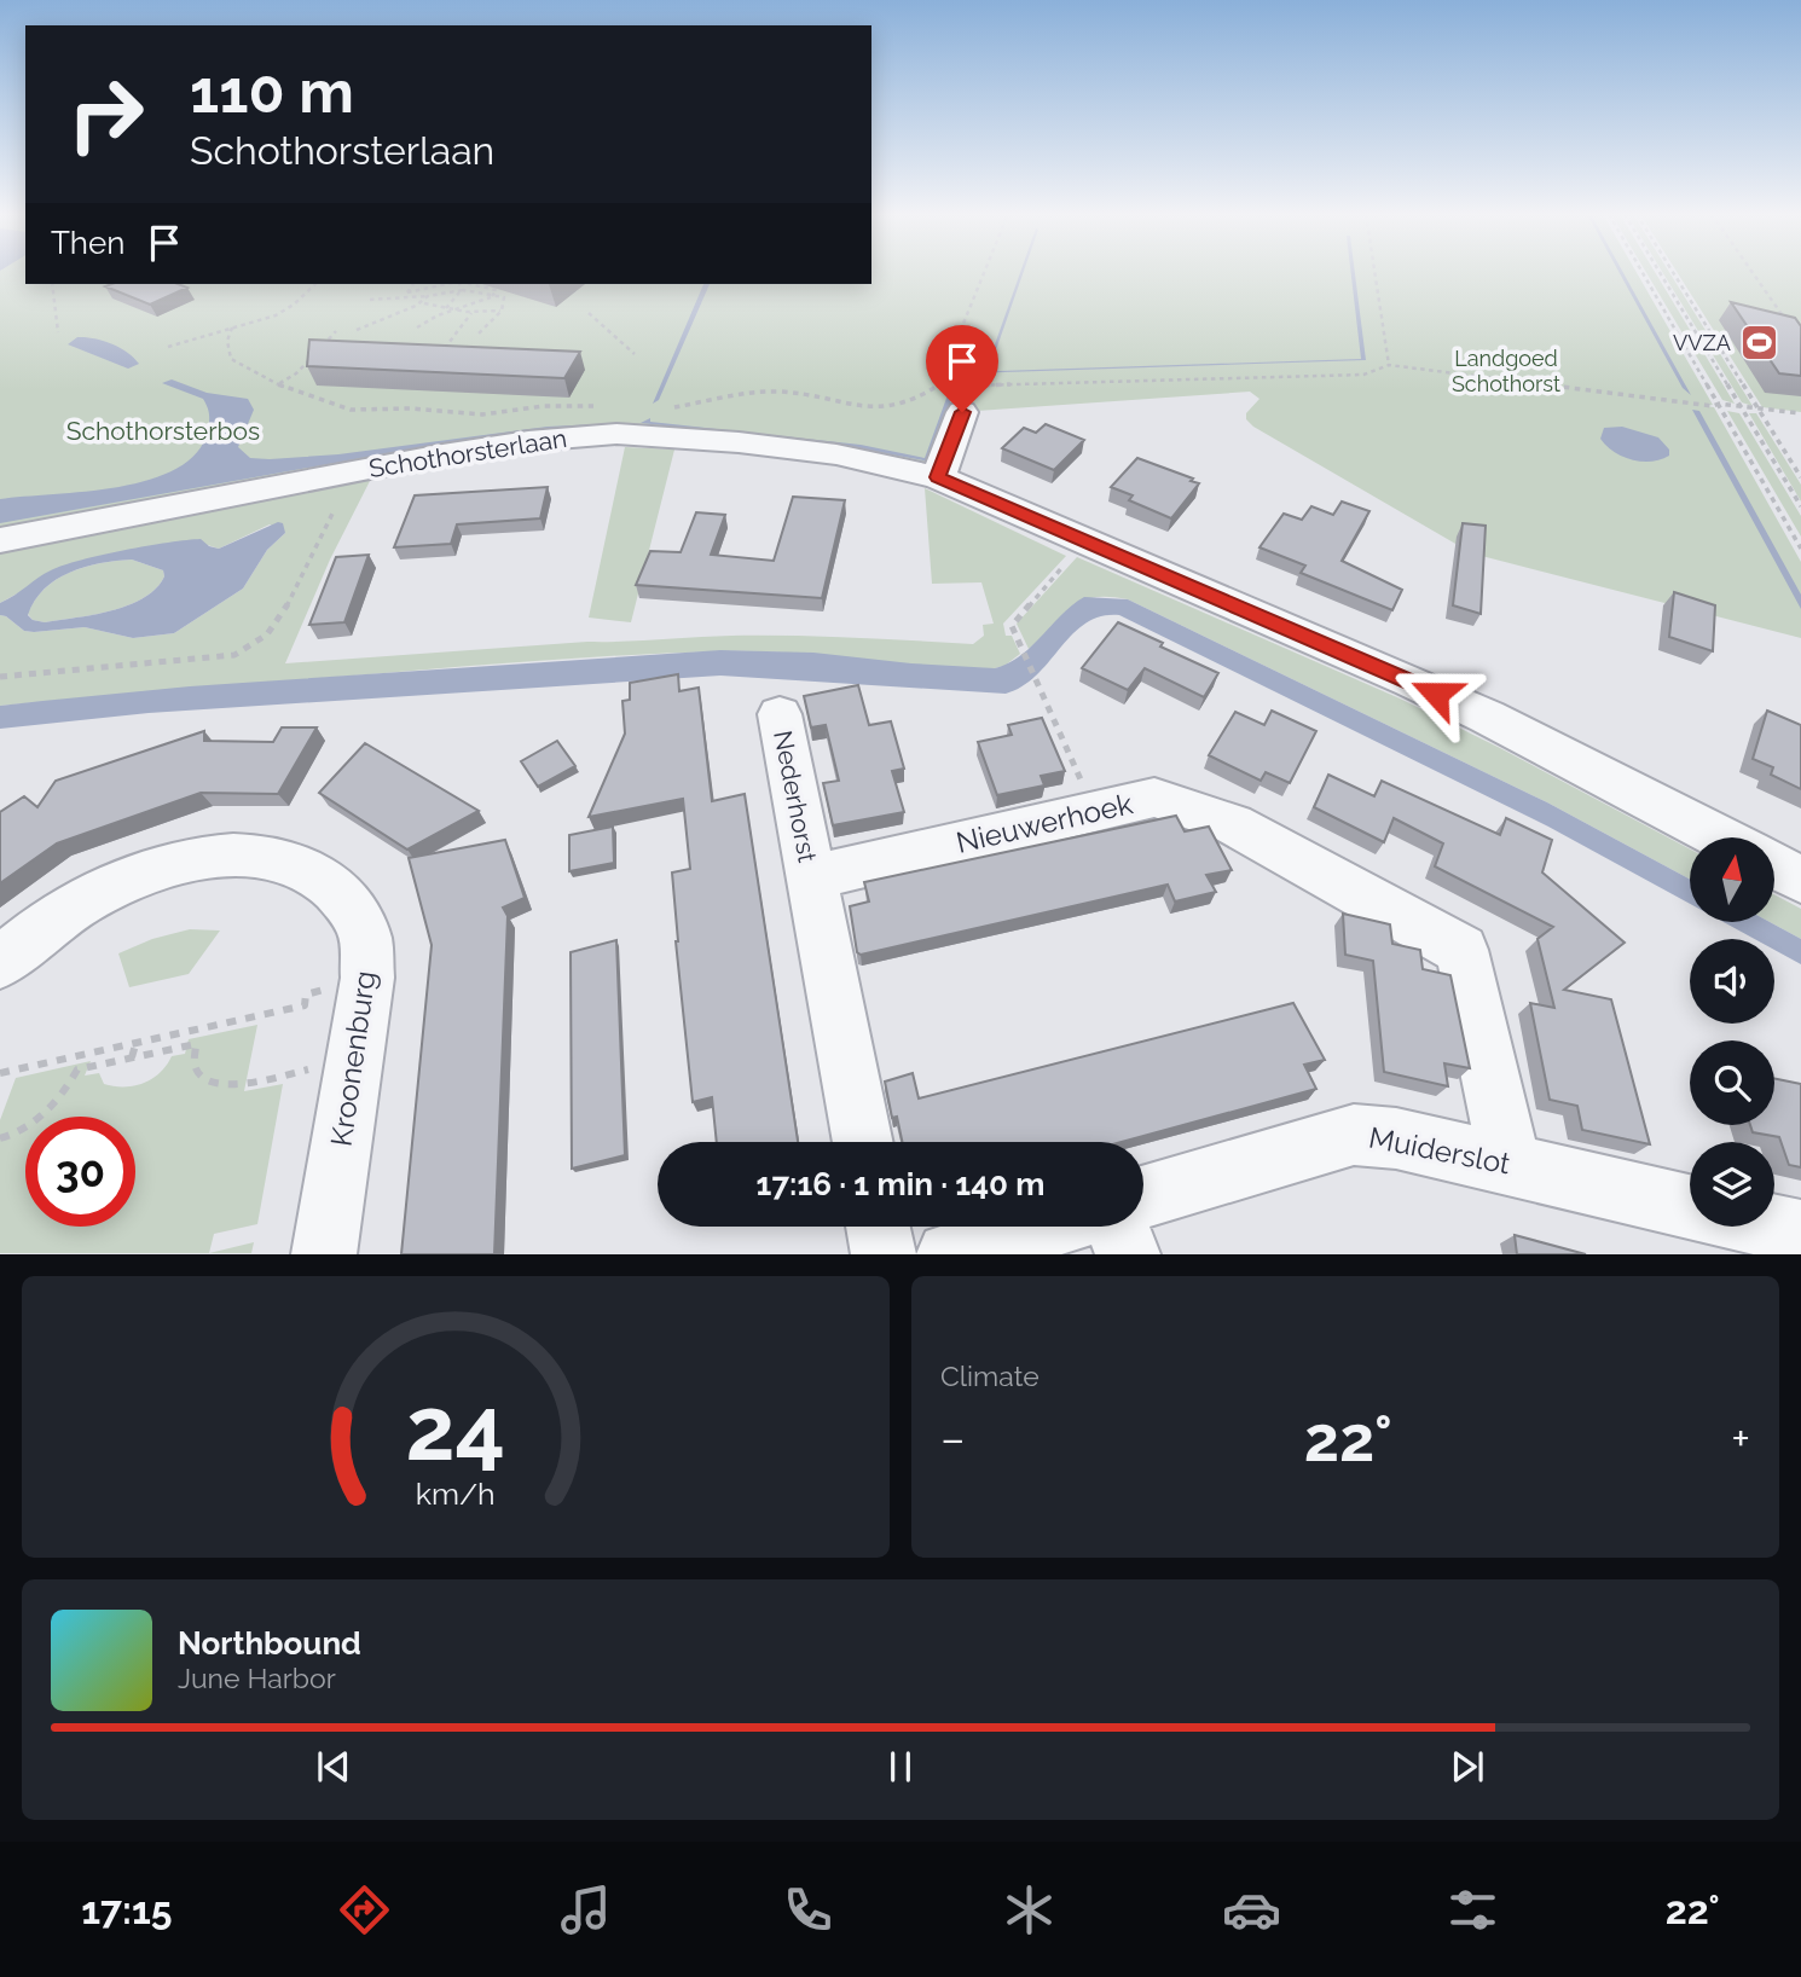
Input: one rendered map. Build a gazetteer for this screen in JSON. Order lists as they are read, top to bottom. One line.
{"streets":{"street":["Schothorsterlaan","Nederhorst","Nieuwerhoek","Kroonenburg","Muiderslot"]},"crossings":[["Nederhorst","Nieuwerhoek"],["Nieuwerhoek","Muiderslot"]],"parks":["Landgoed Schothorst","Schothorsterbos"],"places":{"sports":["VVZA"]},"north":"top","page":{"turn":["110 m","Schothorsterlaan"],"then":"Then","limit":"30","trip":"17:16 · 1 min · 140 m","tile":"Climate","heat":["−","22°","+"],"song":["Northbound","June Harbor"],"tabs":["17:15","22°"],"gauge":["24","km/h"]}}
